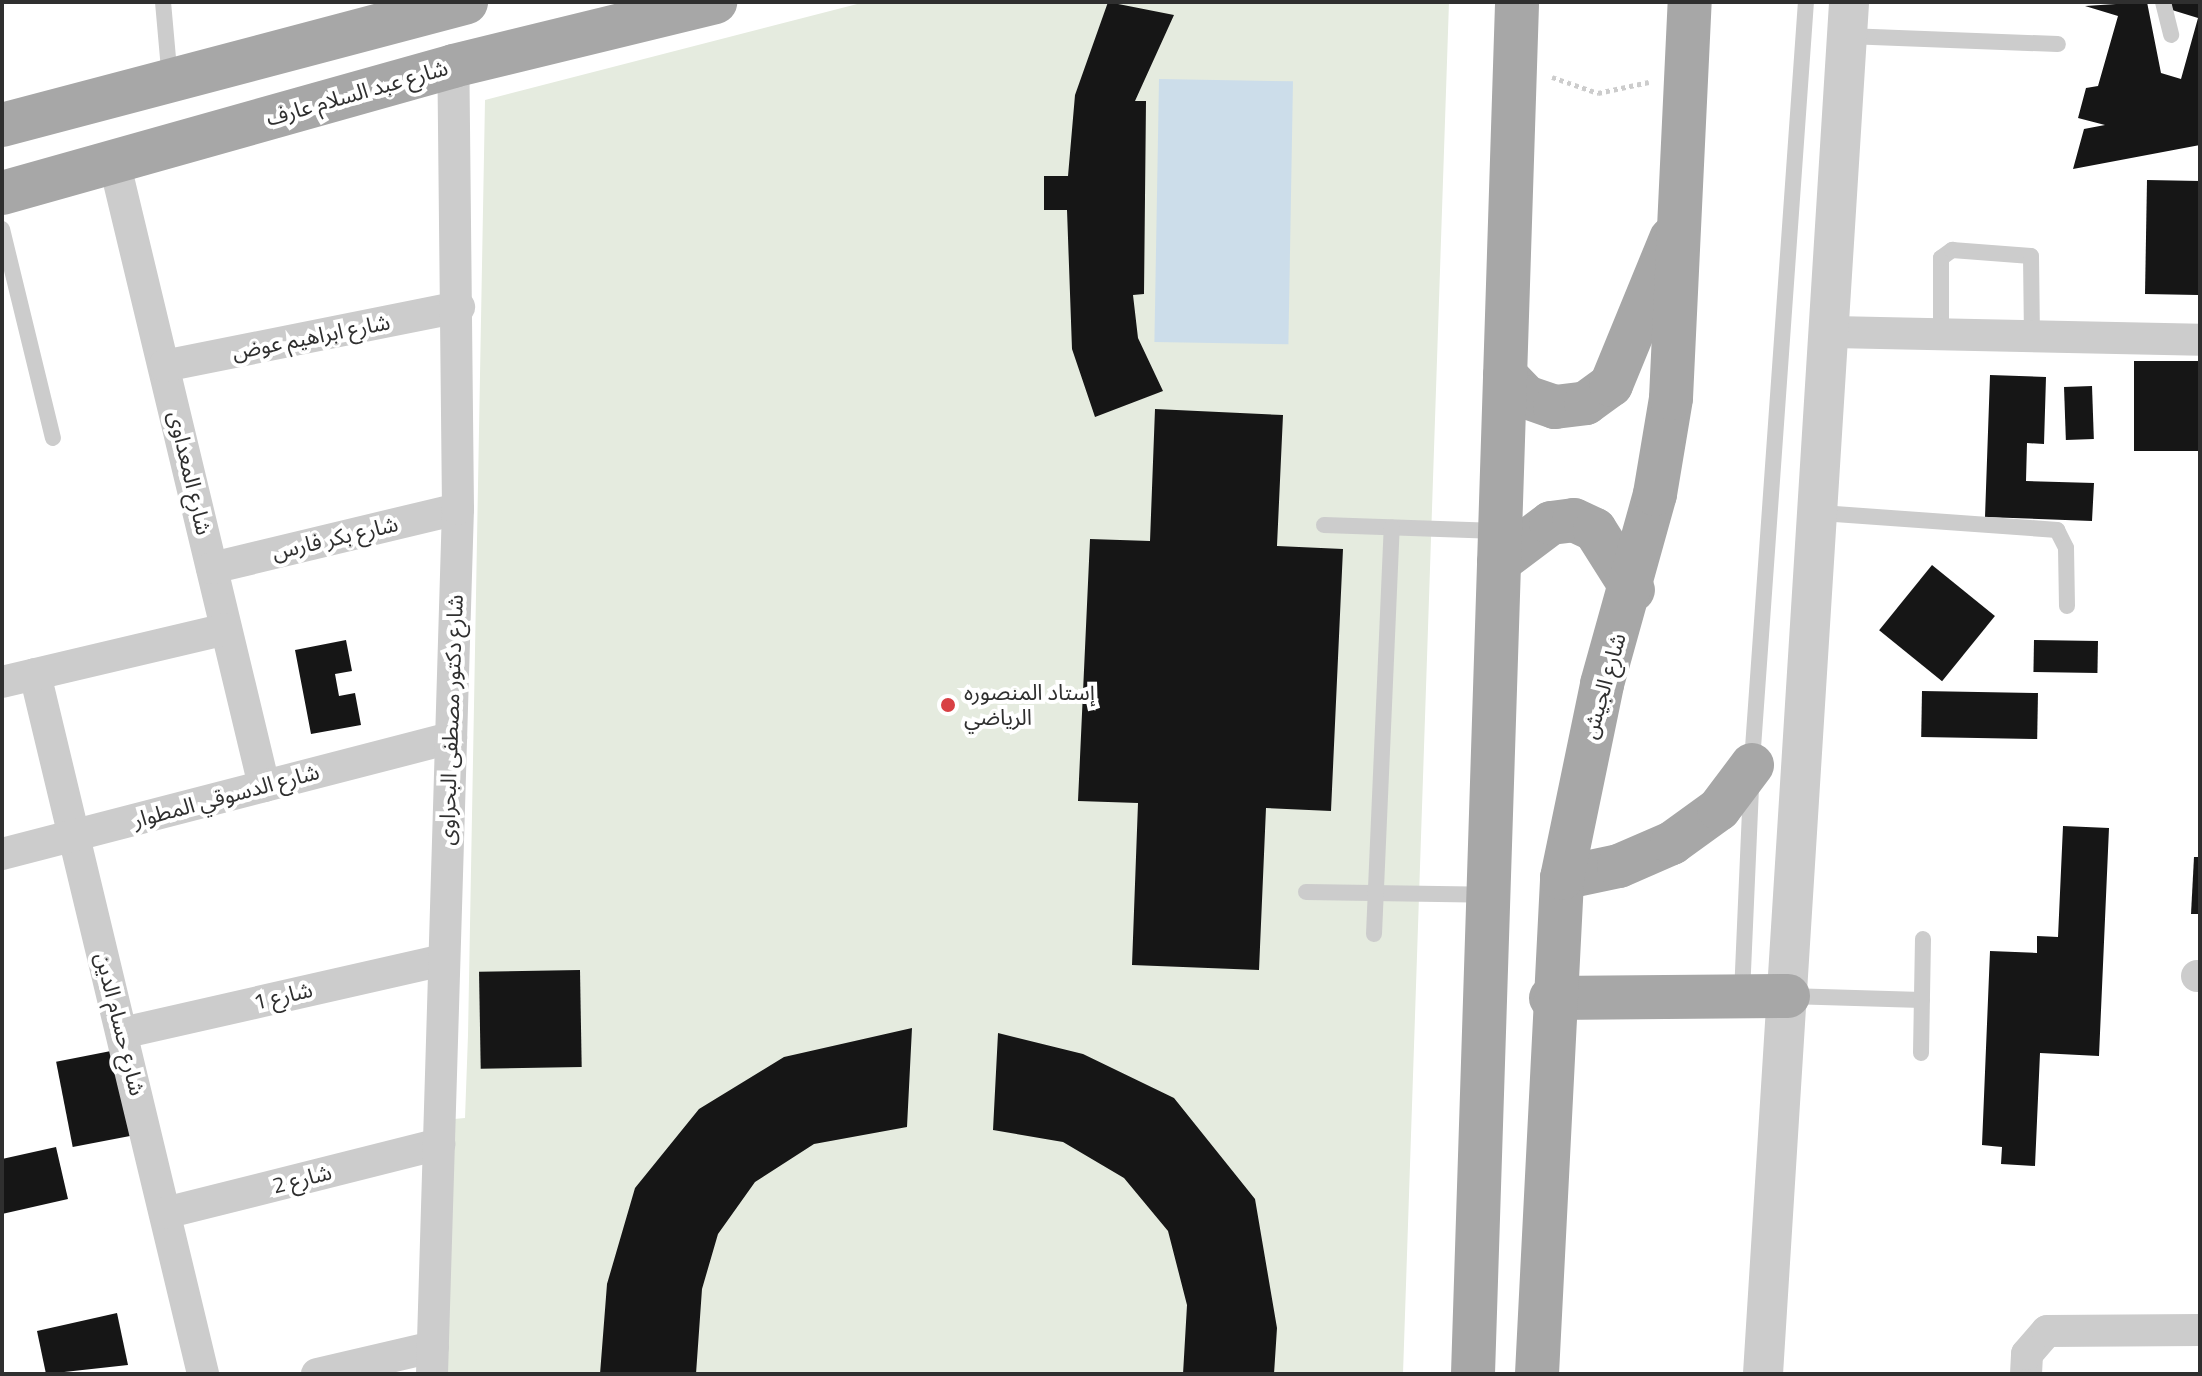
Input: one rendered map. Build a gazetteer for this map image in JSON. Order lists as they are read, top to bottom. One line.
{"streets":{"main road":["شارع عبد السلام عارف","شارع الجيش"],"street":["شارع ابراهيم عوض","شارع المعداوى","شارع بكر فارس","شارع دكتور مصطفى البحراوى","شارع الدسوقي المطوار","شارع 1","شارع حسام الدين","شارع 2"]},"crossings":[["شارع عبد السلام عارف","شارع المعداوى"],["شارع عبد السلام عارف","شارع دكتور مصطفى البحراوى"],["شارع ابراهيم عوض","شارع المعداوى"],["شارع ابراهيم عوض","شارع دكتور مصطفى البحراوى"],["شارع المعداوى","شارع بكر فارس"],["شارع المعداوى","شارع الدسوقي المطوار"],["شارع بكر فارس","شارع دكتور مصطفى البحراوى"],["شارع دكتور مصطفى البحراوى","شارع الدسوقي المطوار"],["شارع دكتور مصطفى البحراوى","شارع 1"],["شارع دكتور مصطفى البحراوى","شارع 2"],["شارع الدسوقي المطوار","شارع حسام الدين"],["شارع 1","شارع حسام الدين"],["شارع حسام الدين","شارع 2"]],"places":["إستاد المنصوره الرياضي"]}
